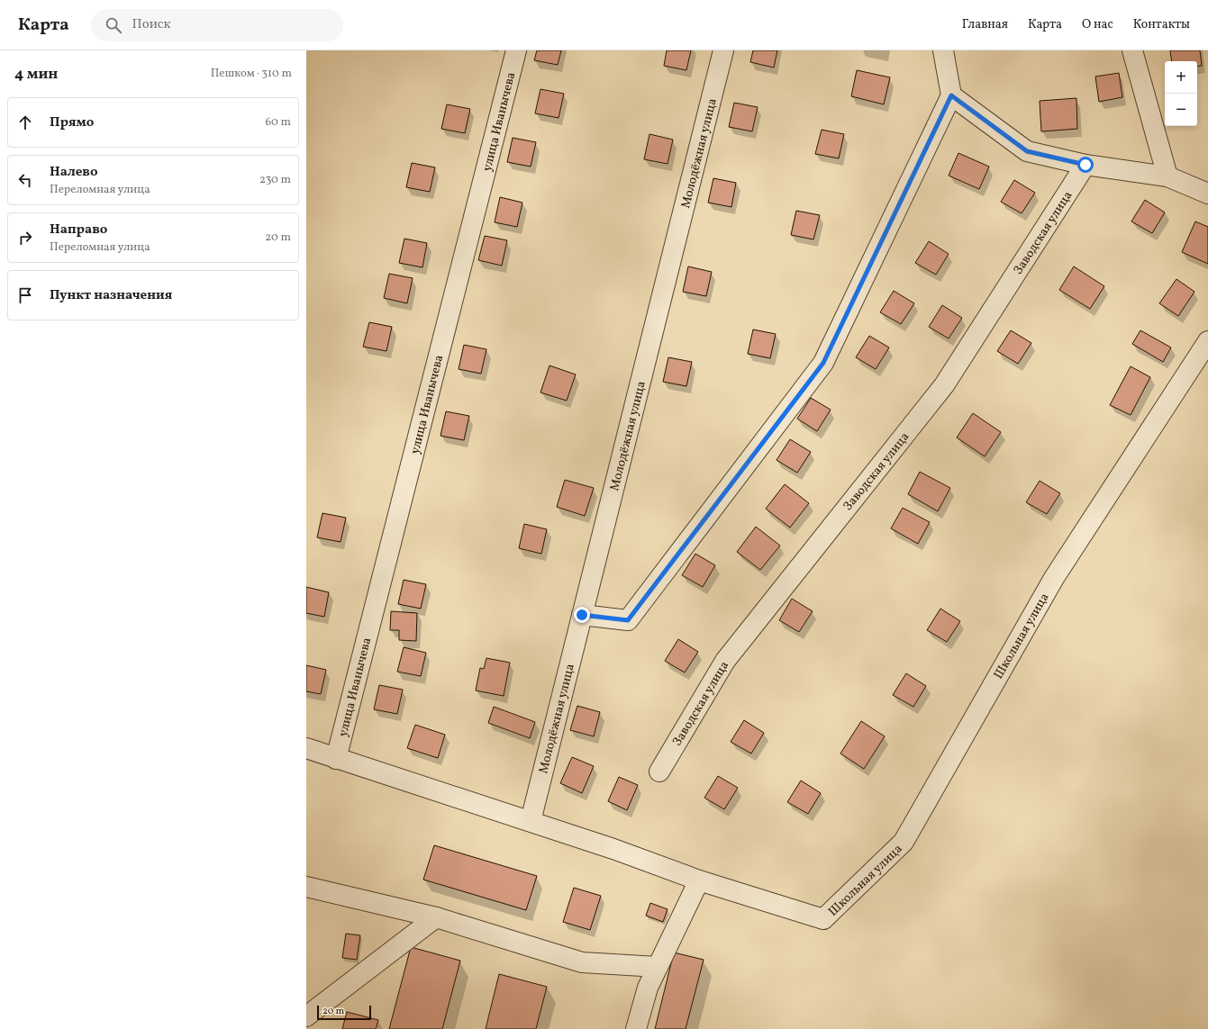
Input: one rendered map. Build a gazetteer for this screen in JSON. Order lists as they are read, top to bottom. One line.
{"streets":{"street":["улица Иванычева","Молодёжная улица","Заводская улица","Школьная улица"]},"scale_bar":"20 m","page":{"header":"Карта","search":"Поиск","nav":["Главная","Карта","О нас","Контакты"],"heading":["4 мин","Пешком · 310 m"],"map_buttons":["+","−"],"list":[["Прямо","60 m"],["Налево","Переломная улица","230 m"],["Направо","Переломная улица","20 m"],"Пункт назначения"],"scale":"20 m"}}
